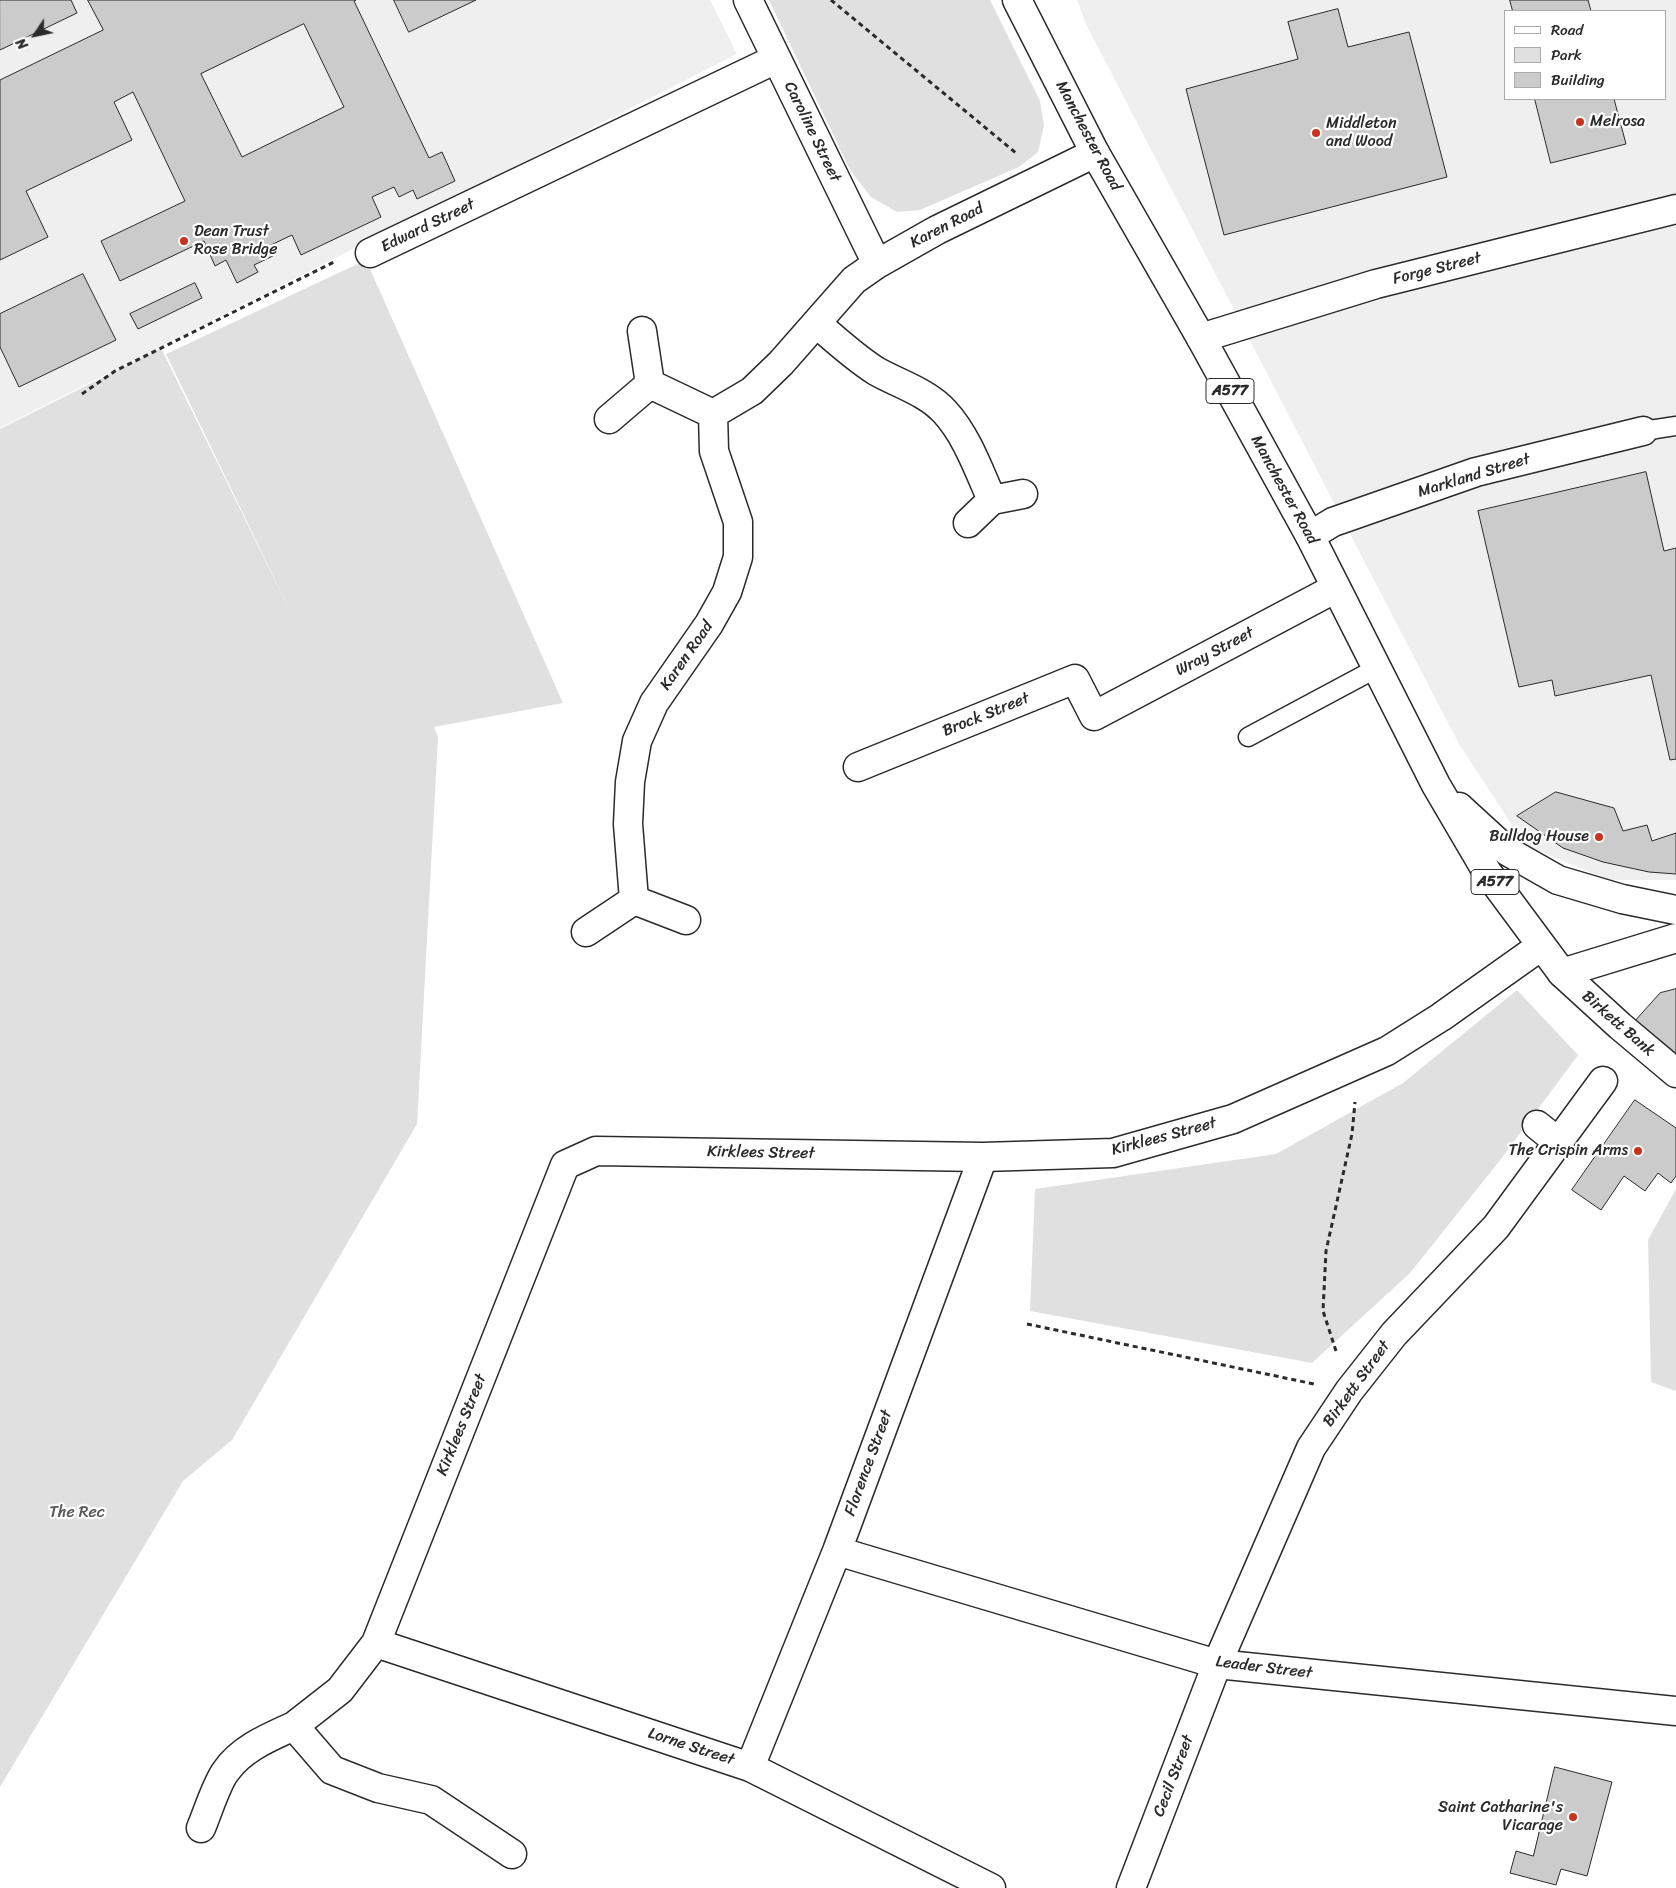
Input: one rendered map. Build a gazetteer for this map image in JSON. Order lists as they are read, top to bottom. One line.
{"streets":{"main road":["Caroline Street","Manchester Road","Edward Street","Karen Road","Forge Street","A577","Markland Street","Wray Street","Brock Street","Birkett Bank","Kirklees Street","Birkett Street","Florence Street","Leader Street","Lorne Street","Cecil Street"]},"crossings":[["Caroline Street","Edward Street"],["Caroline Street","Karen Road"],["Manchester Road","Karen Road"],["Manchester Road","Forge Street"],["Manchester Road","Markland Street"],["Manchester Road","Wray Street"],["Manchester Road","Birkett Bank"],["Manchester Road","Kirklees Street"],["Wray Street","Brock Street"],["Kirklees Street","Florence Street"],["Kirklees Street","Lorne Street"],["Birkett Street","Leader Street"],["Birkett Street","Cecil Street"],["Florence Street","Leader Street"],["Florence Street","Lorne Street"],["Leader Street","Cecil Street"]],"parks":["The Rec"],"places":["Melrosa","Middleton and Wood","Dean Trust Rose Bridge","Bulldog House","The Crispin Arms","Saint Catharine's Vicarage"],"legend":["Road","Park","Building"],"north":"bottom left"}
